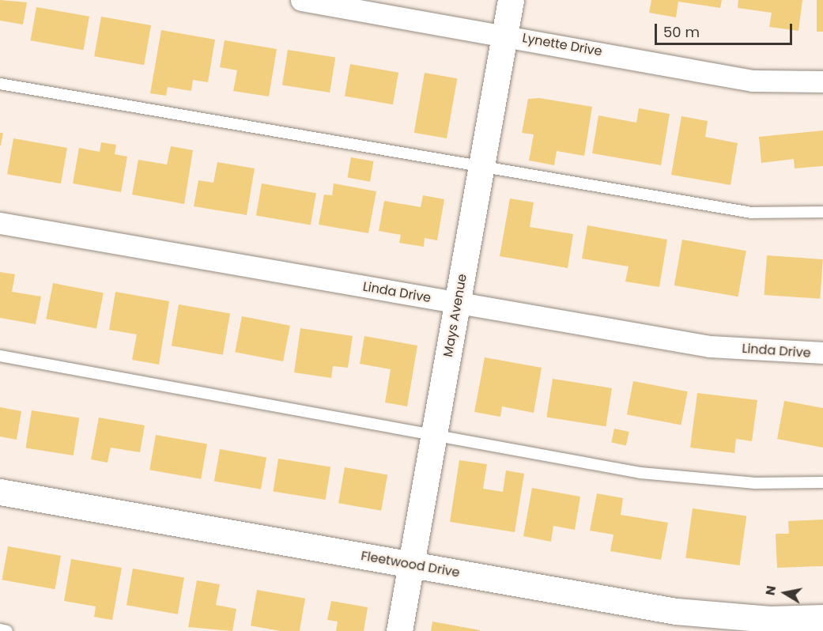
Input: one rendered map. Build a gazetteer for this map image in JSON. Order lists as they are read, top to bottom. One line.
{"streets":{"street":["Lynette Drive","Linda Drive","Mays Avenue","Fleetwood Drive"]},"crossings":[["Lynette Drive","Mays Avenue"],["Linda Drive","Mays Avenue"],["Mays Avenue","Fleetwood Drive"]],"scale_bar":"50 m","north":"left"}
